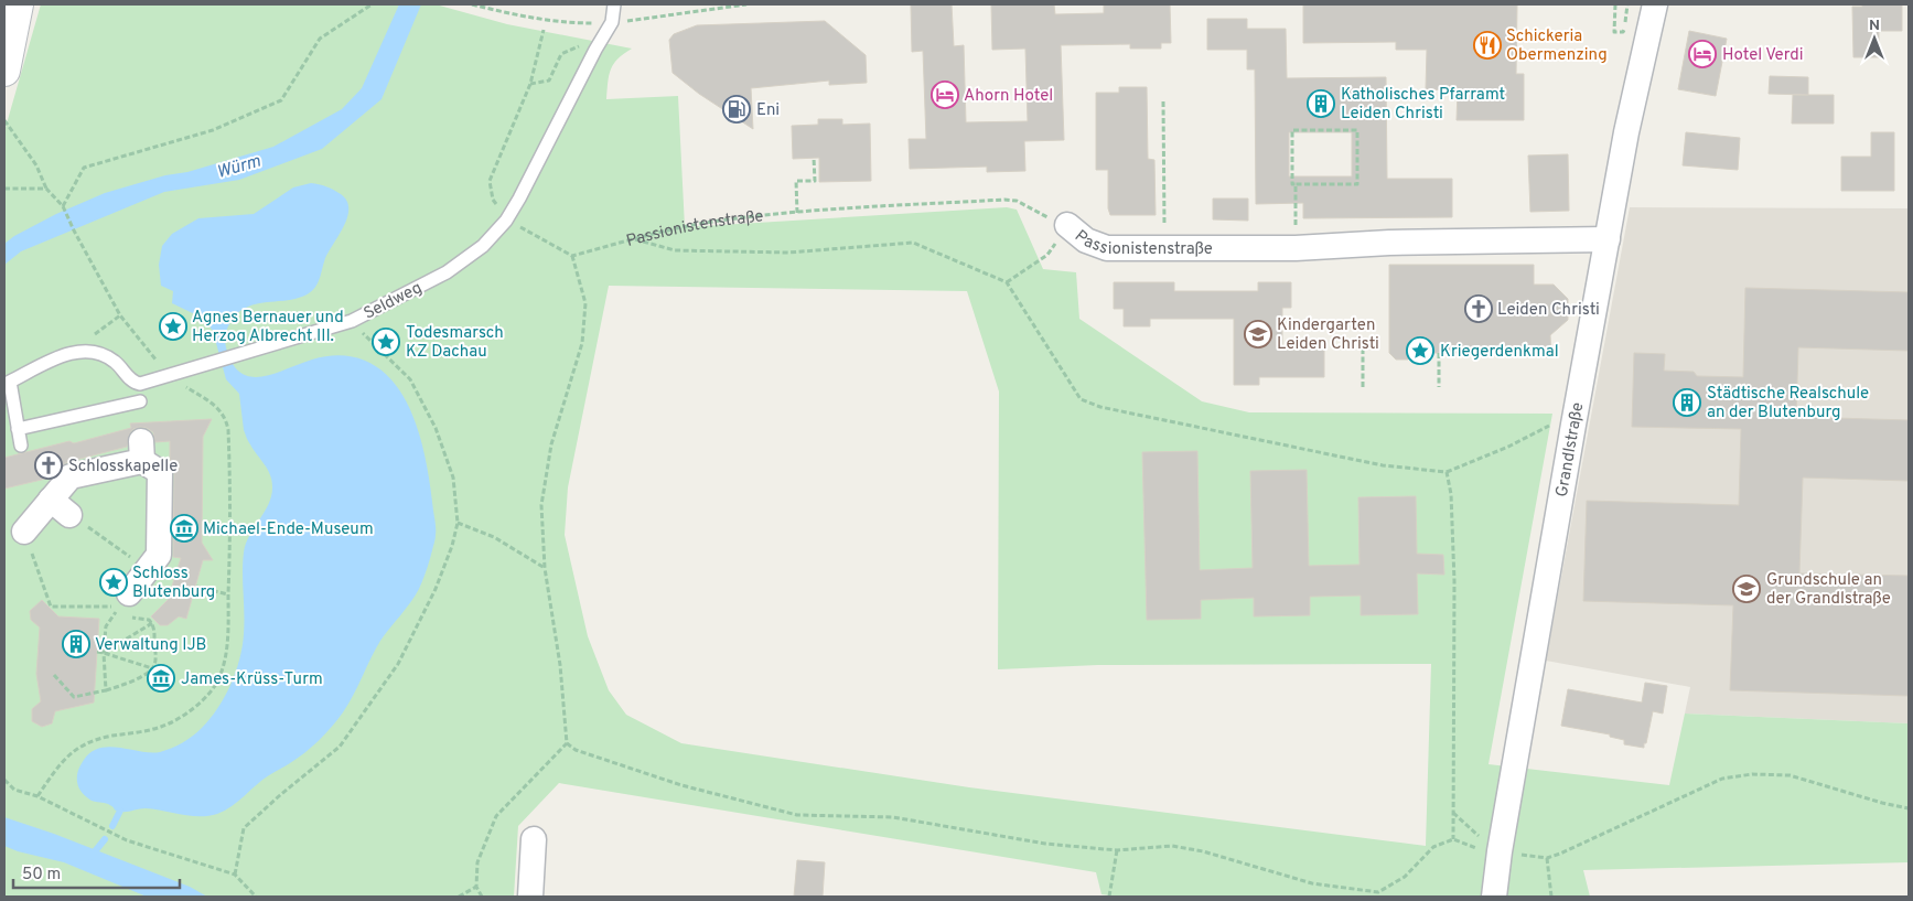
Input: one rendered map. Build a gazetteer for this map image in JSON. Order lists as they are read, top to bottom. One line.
{"streets":{"street":["Passionistenstraße","Grandlstraße"],"lane":["Seldweg"]},"crossings":[["Passionistenstraße","Grandlstraße"]],"water":["Würm"],"places":{"restaurant":["Schickeria Obermenzing"],"hotel":["Hotel Verdi","Ahorn Hotel"],"building":["Katholisches Pfarramt Leiden Christi","Städtische Realschule an der Blutenburg","Verwaltung IJB"],"fuel station":["Eni"],"church":["Leiden Christi","Schlosskapelle"],"place":["Agnes Bernauer und Herzog Albrecht III.","Todesmarsch KZ Dachau","Kriegerdenkmal","Schloss Blutenburg"],"school or university":["Kindergarten Leiden Christi","Grundschule an der Grandlstraße"],"museum":["Michael-Ende-Museum","James-Krüss-Turm"]},"scale_bar":"50 m","north":"top"}
